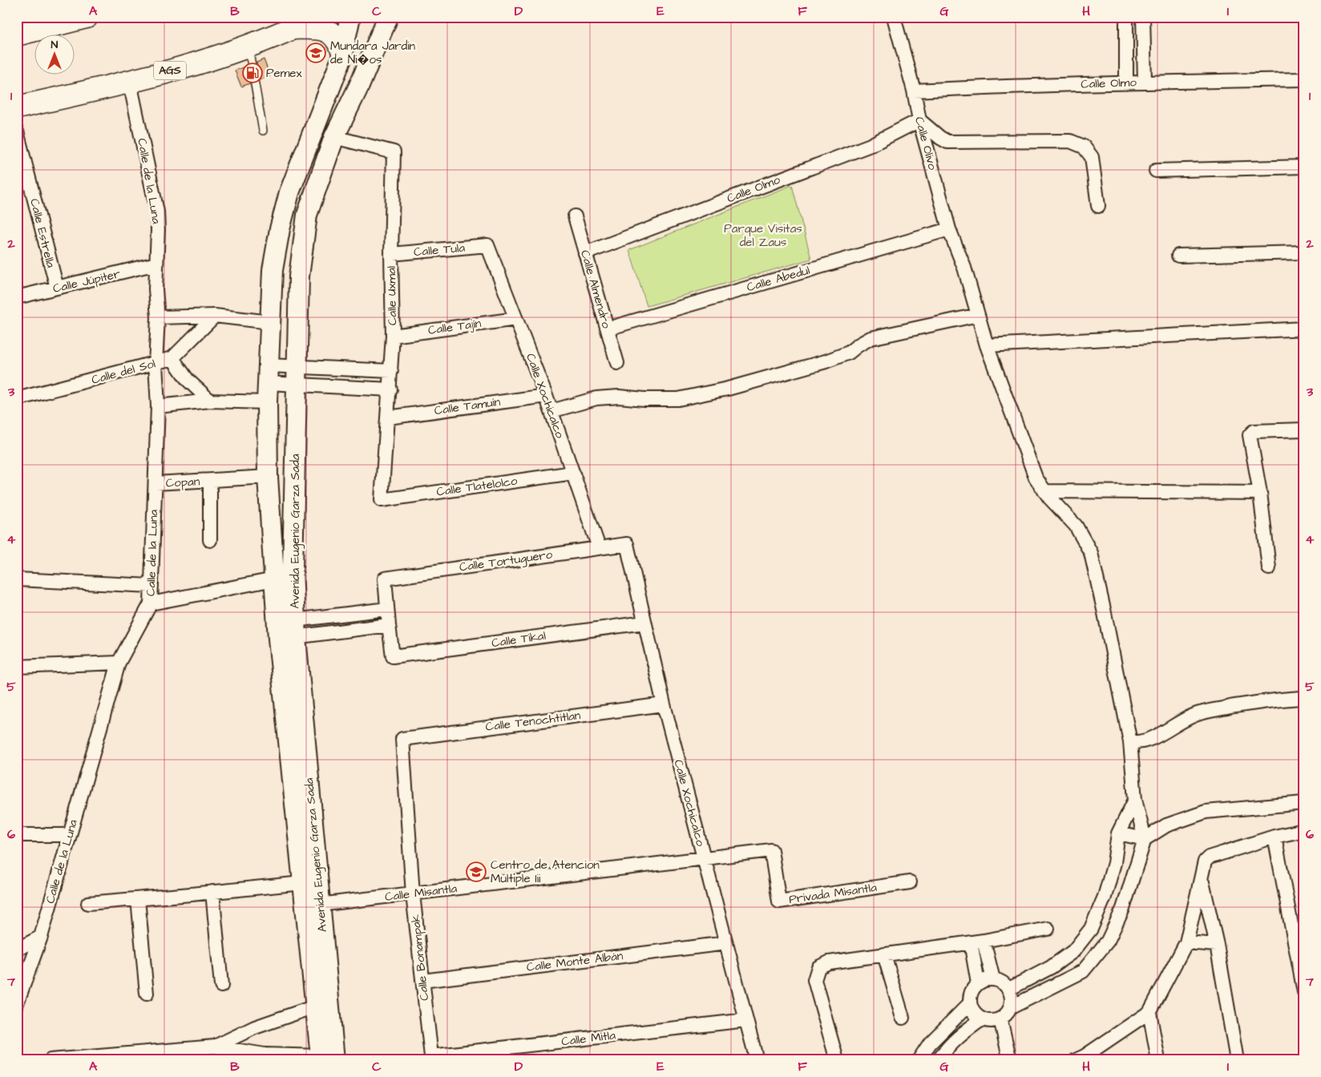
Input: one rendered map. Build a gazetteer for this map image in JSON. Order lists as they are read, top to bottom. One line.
{"streets":{"highway":["AGS"],"main road":["Avenida Eugenio Garza Sada"],"street":["Calle Olmo","Calle Olivo","Calle de la Luna","Calle Estrella","Calle Tula","Calle Abedul","Calle Júpiter","Calle Almendro","Calle Uxmal","Calle Tajín","Calle del Sol","Calle Xochicalco","Calle Tamuín","Copan","Calle Tlatelolco","Calle Tortuguero","Calle Tikal","Calle Tenochtitlan","Calle Misantla","Privada Misantla","Calle Bonampak","Calle Monte Albán","Calle Mitla"]},"crossings":[["AGS","Calle de la Luna"],["Calle Olmo","Calle Olivo"],["Calle Olmo","Calle Almendro"],["Calle Olivo","Calle Abedul"],["Calle de la Luna","Calle Júpiter"],["Calle de la Luna","Calle del Sol"],["Calle de la Luna","Copan"],["Calle Estrella","Calle Júpiter"],["Calle Tula","Calle Uxmal"],["Calle Tula","Calle Xochicalco"],["Calle Abedul","Calle Almendro"],["Calle Uxmal","Calle Tajín"],["Calle Uxmal","Calle Tamuín"],["Calle Uxmal","Calle Tlatelolco"],["Calle Uxmal","Avenida Eugenio Garza Sada"],["Calle Tajín","Calle Xochicalco"],["Calle Xochicalco","Calle Tamuín"],["Calle Xochicalco","Calle Tlatelolco"],["Calle Xochicalco","Calle Tortuguero"],["Calle Xochicalco","Calle Tikal"],["Calle Xochicalco","Calle Tenochtitlan"],["Calle Xochicalco","Calle Misantla"],["Calle Xochicalco","Privada Misantla"],["Calle Xochicalco","Calle Monte Albán"],["Calle Xochicalco","Calle Mitla"],["Copan","Avenida Eugenio Garza Sada"],["Avenida Eugenio Garza Sada","Calle Misantla"],["Calle Tenochtitlan","Calle Bonampak"],["Calle Misantla","Privada Misantla"],["Calle Misantla","Calle Bonampak"],["Calle Bonampak","Calle Monte Albán"],["Calle Bonampak","Calle Mitla"]],"parks":["Parque Visitas del Zaus"],"places":{"school or university":["Mundara Jardin de Ni�os","Centro de Atencion Multiple Iii"],"fuel station":["Pemex"]},"north":"top","grid":{"columns":["A","B","C","D","E","F","G","H","I"],"rows":["1","2","3","4","5","6","7"]}}
